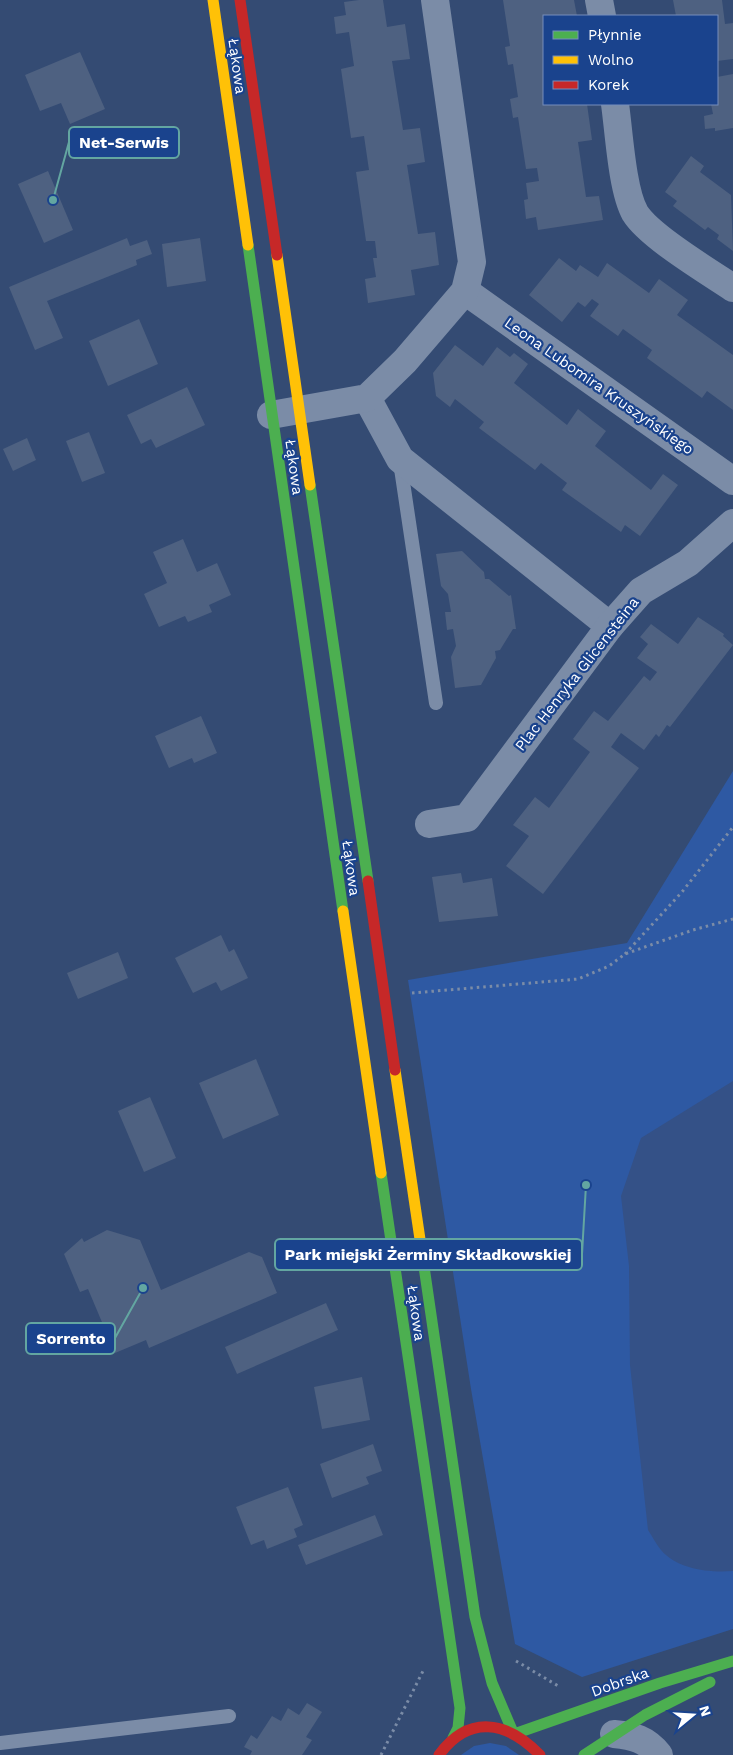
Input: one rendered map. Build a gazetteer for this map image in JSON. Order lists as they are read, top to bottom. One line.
{"streets":{"main road":["Łąkowa","Dobrska"],"street":["Leona Lubomira Kruszyńskiego","Plac Henryka Glicensteina"]},"crossings":[["Łąkowa","Dobrska"]],"places":["Net-Serwis","Park miejski Żerminy Składkowskiej","Sorrento"],"legend":["Płynnie","Wolno","Korek"],"north":"right"}
